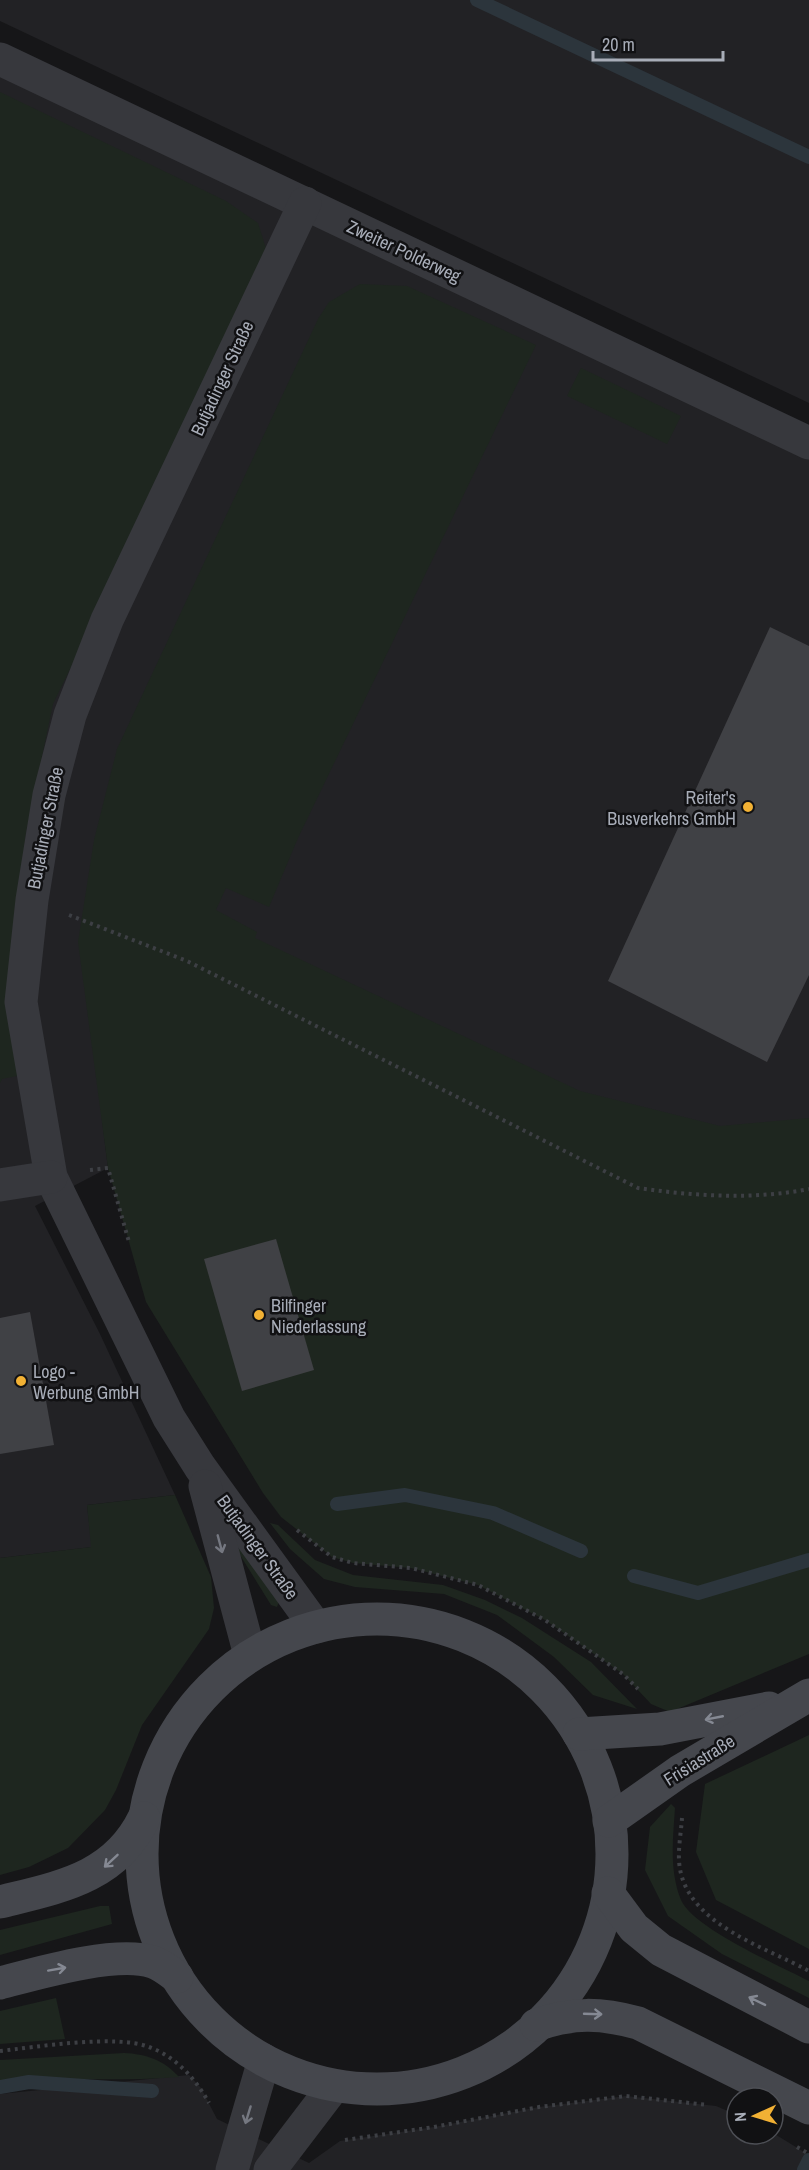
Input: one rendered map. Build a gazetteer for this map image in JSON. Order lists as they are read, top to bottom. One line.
{"streets":{"main road":["Frisiastraße"],"street":["Zweiter Polderweg","Butjadinger Straße"]},"crossings":[["Zweiter Polderweg","Butjadinger Straße"]],"places":["Reiter's Busverkehrs GmbH","Bilfinger Niederlassung","Logo - Werbung GmbH"],"scale_bar":"20 m","north":"left"}
